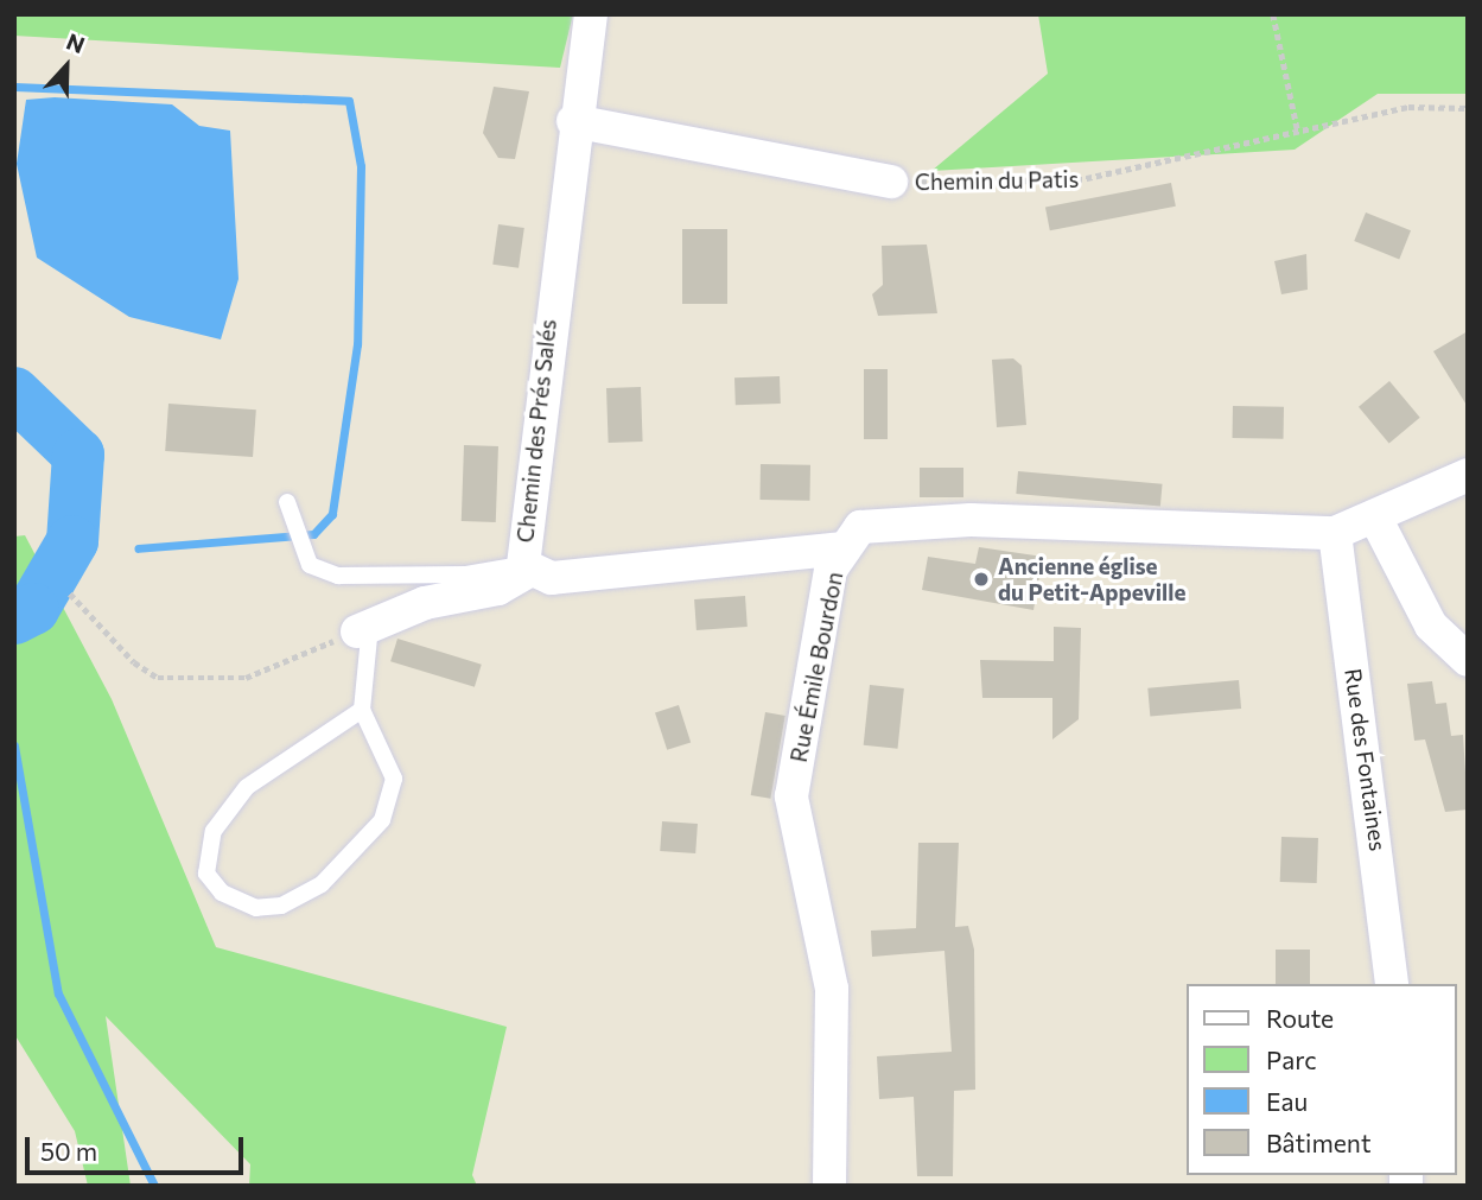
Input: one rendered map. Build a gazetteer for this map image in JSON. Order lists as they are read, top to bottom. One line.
{"streets":{"street":["Chemin du Patis","Chemin des Prés Salés","Rue Émile Bourdon","Rue des Fontaines"]},"crossings":[["Chemin du Patis","Chemin des Prés Salés"],["Chemin des Prés Salés","Rue Émile Bourdon"],["Rue Émile Bourdon","Rue des Fontaines"]],"places":["Ancienne église du Petit-Appeville"],"legend":["Route","Parc","Eau","Bâtiment"],"scale_bar":"50 m","north":"top"}
